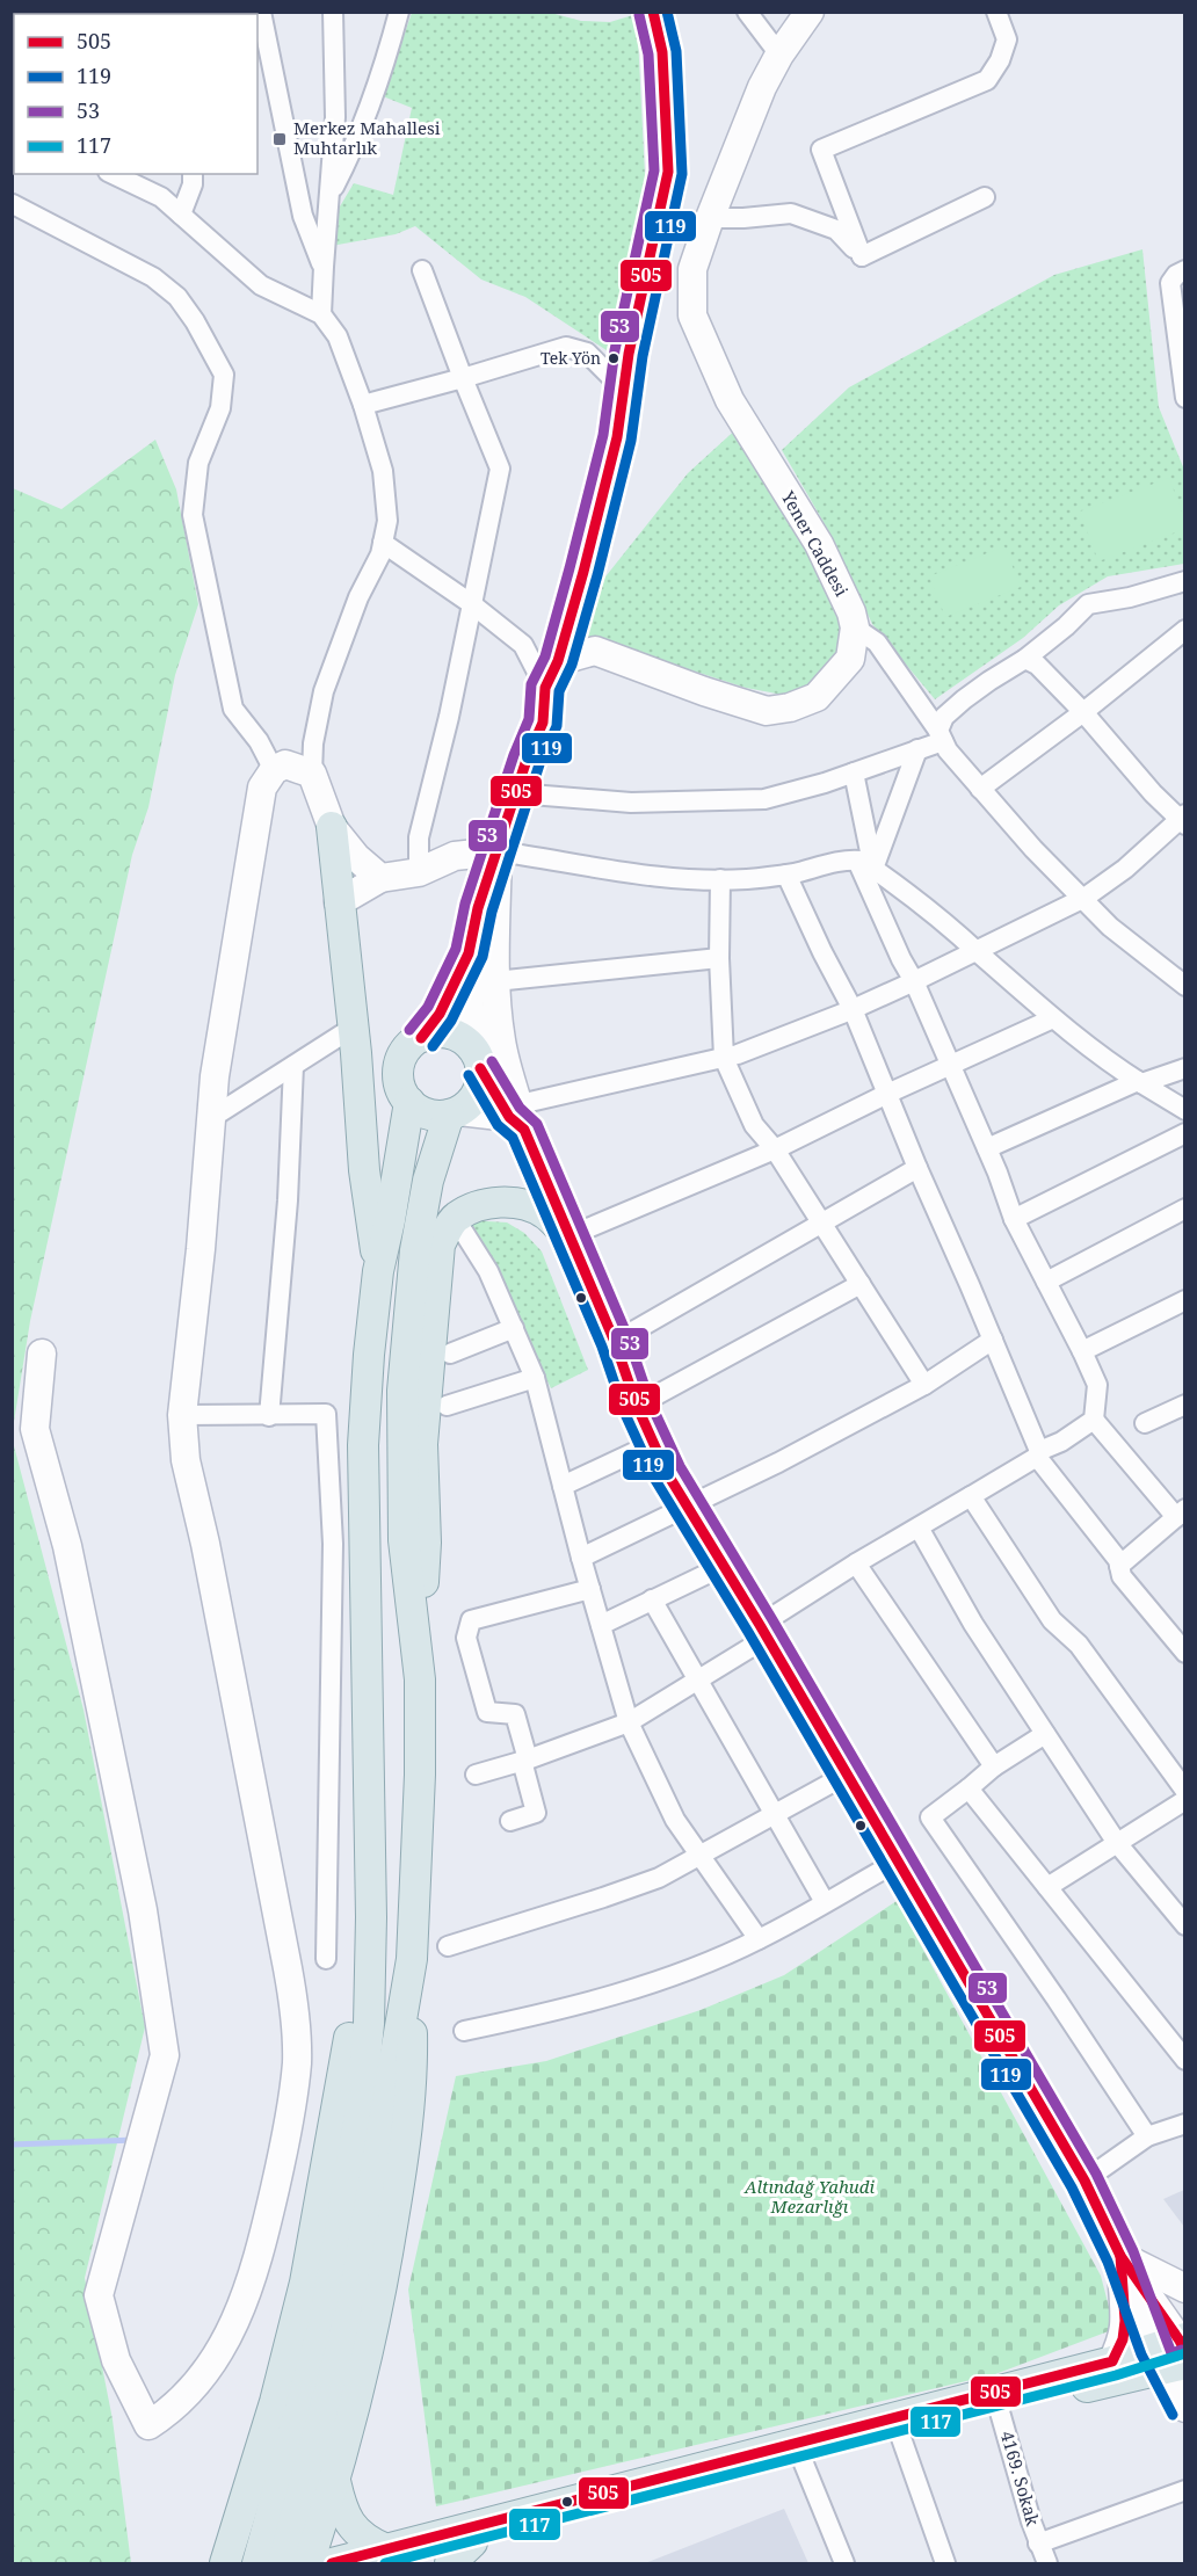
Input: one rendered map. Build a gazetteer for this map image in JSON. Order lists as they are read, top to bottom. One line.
{"streets":{"street":["Yener Caddesi","4169. Sokak"]},"parks":["Altındağ Yahudi Mezarlığı"],"places":{"transit":["Merkez Mahallesi Muhtarlık"],"other":["Tek Yön"]},"lines":["transit line 505","transit line 119","transit line 53","transit line 117"],"legend":["505","119","53","117"]}
